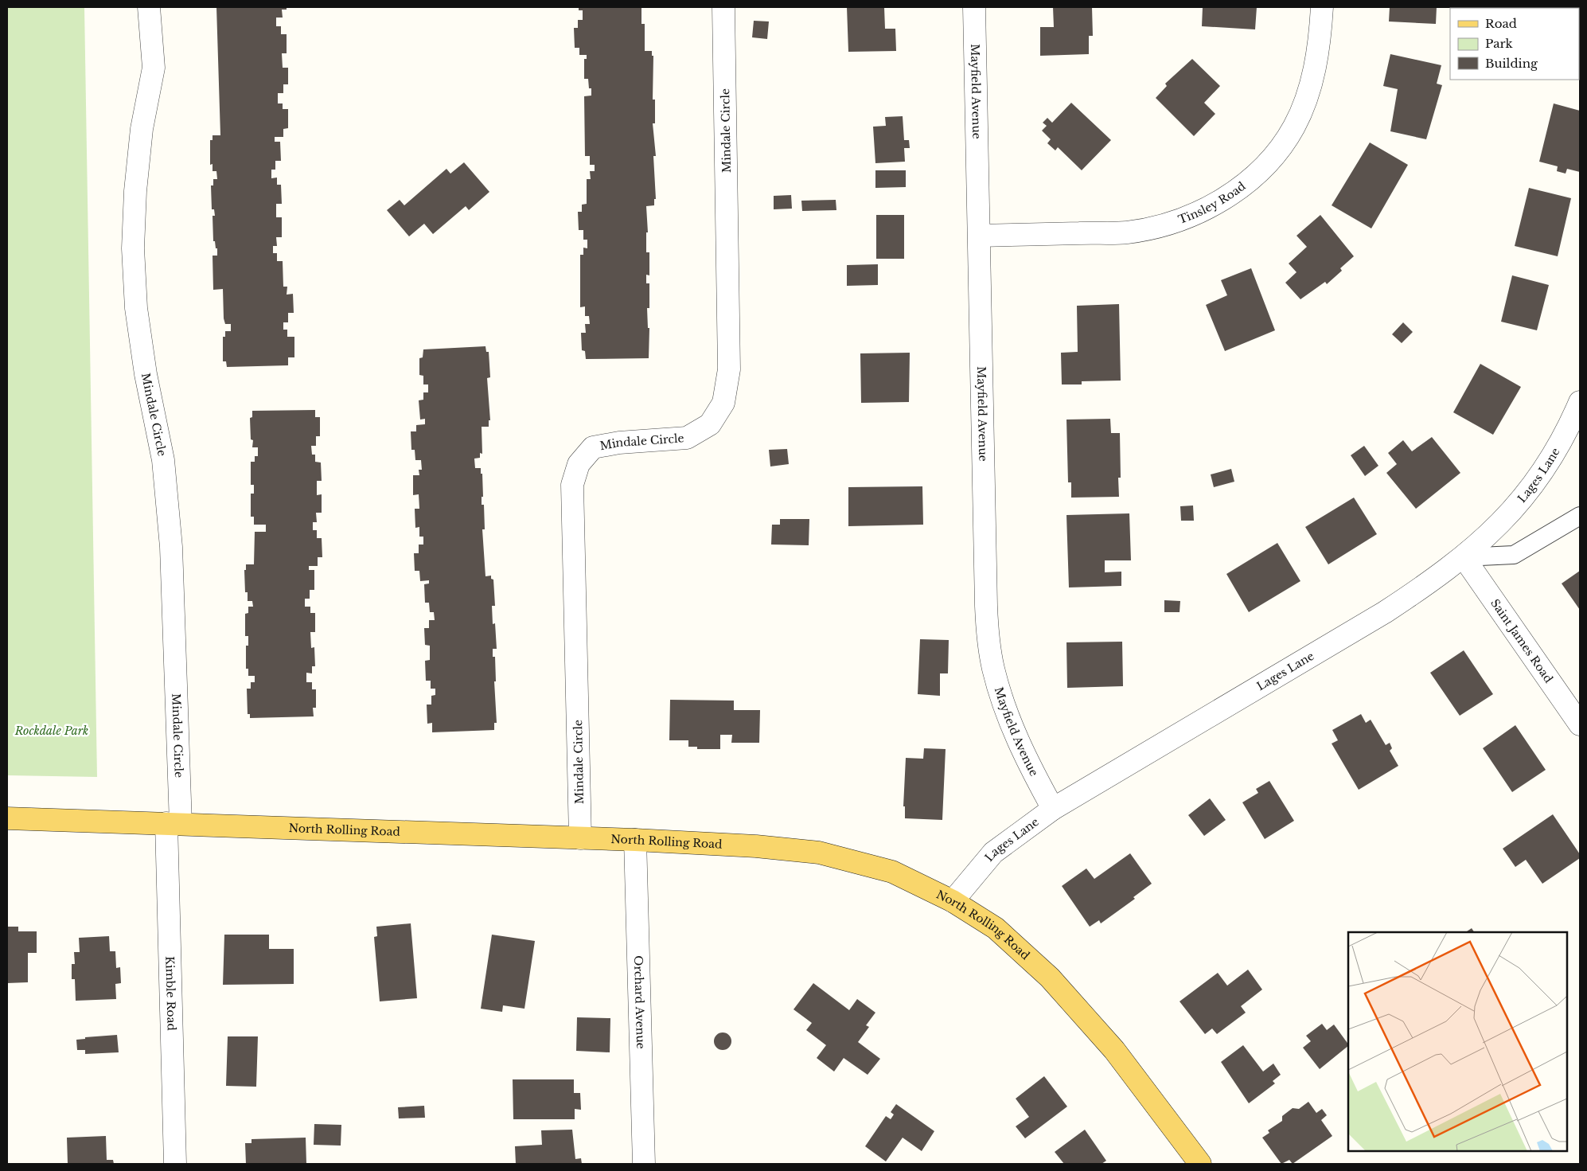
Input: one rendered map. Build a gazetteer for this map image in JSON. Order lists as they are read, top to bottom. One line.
{"streets":{"main road":["North Rolling Road"],"street":["Mayfield Avenue","Mindale Circle","Tinsley Road","Lages Lane","Saint James Road","Kimble Road","Orchard Avenue"]},"crossings":[["Mayfield Avenue","Tinsley Road"],["Mayfield Avenue","Lages Lane"],["Mindale Circle","North Rolling Road"],["Mindale Circle","Kimble Road"],["Lages Lane","Saint James Road"],["Lages Lane","North Rolling Road"],["North Rolling Road","Kimble Road"],["North Rolling Road","Orchard Avenue"]],"parks":["Rockdale Park"],"legend":["Road","Park","Building"]}
